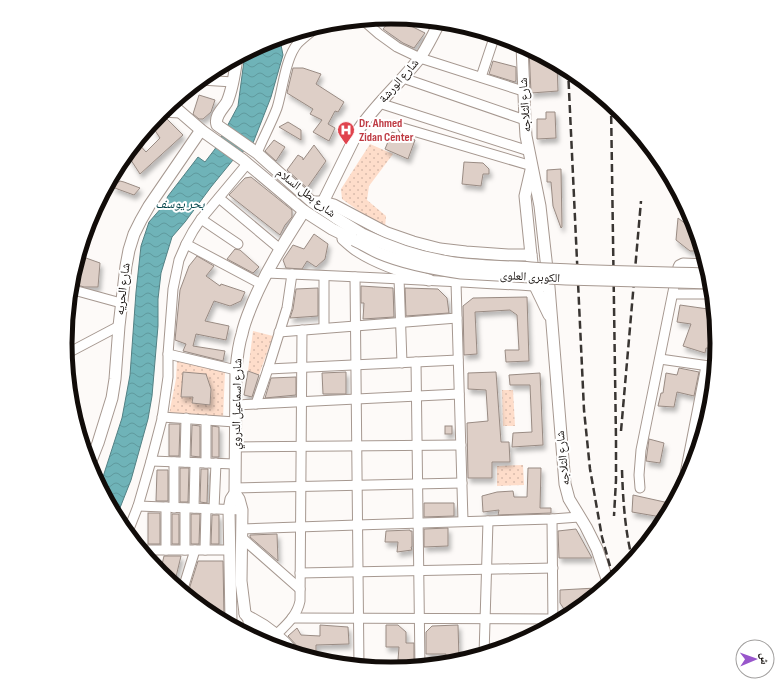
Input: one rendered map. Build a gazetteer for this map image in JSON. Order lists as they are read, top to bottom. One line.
{"streets":{"main road":["شارع الورشة","شارع الثلاجه","شارع بطل السلام","الكوبرى العلوى","شارع الحريه","شارع اسماعيل الدروي"]},"crossings":[["شارع الورشة","شارع بطل السلام"],["شارع بطل السلام","الكوبرى العلوى"],["شارع بطل السلام","شارع الحريه"],["شارع بطل السلام","شارع اسماعيل الدروي"]],"water":["بحر يوسف"],"places":{"hospital":["Dr. Ahmed Zidan Center"]},"north":"right"}
